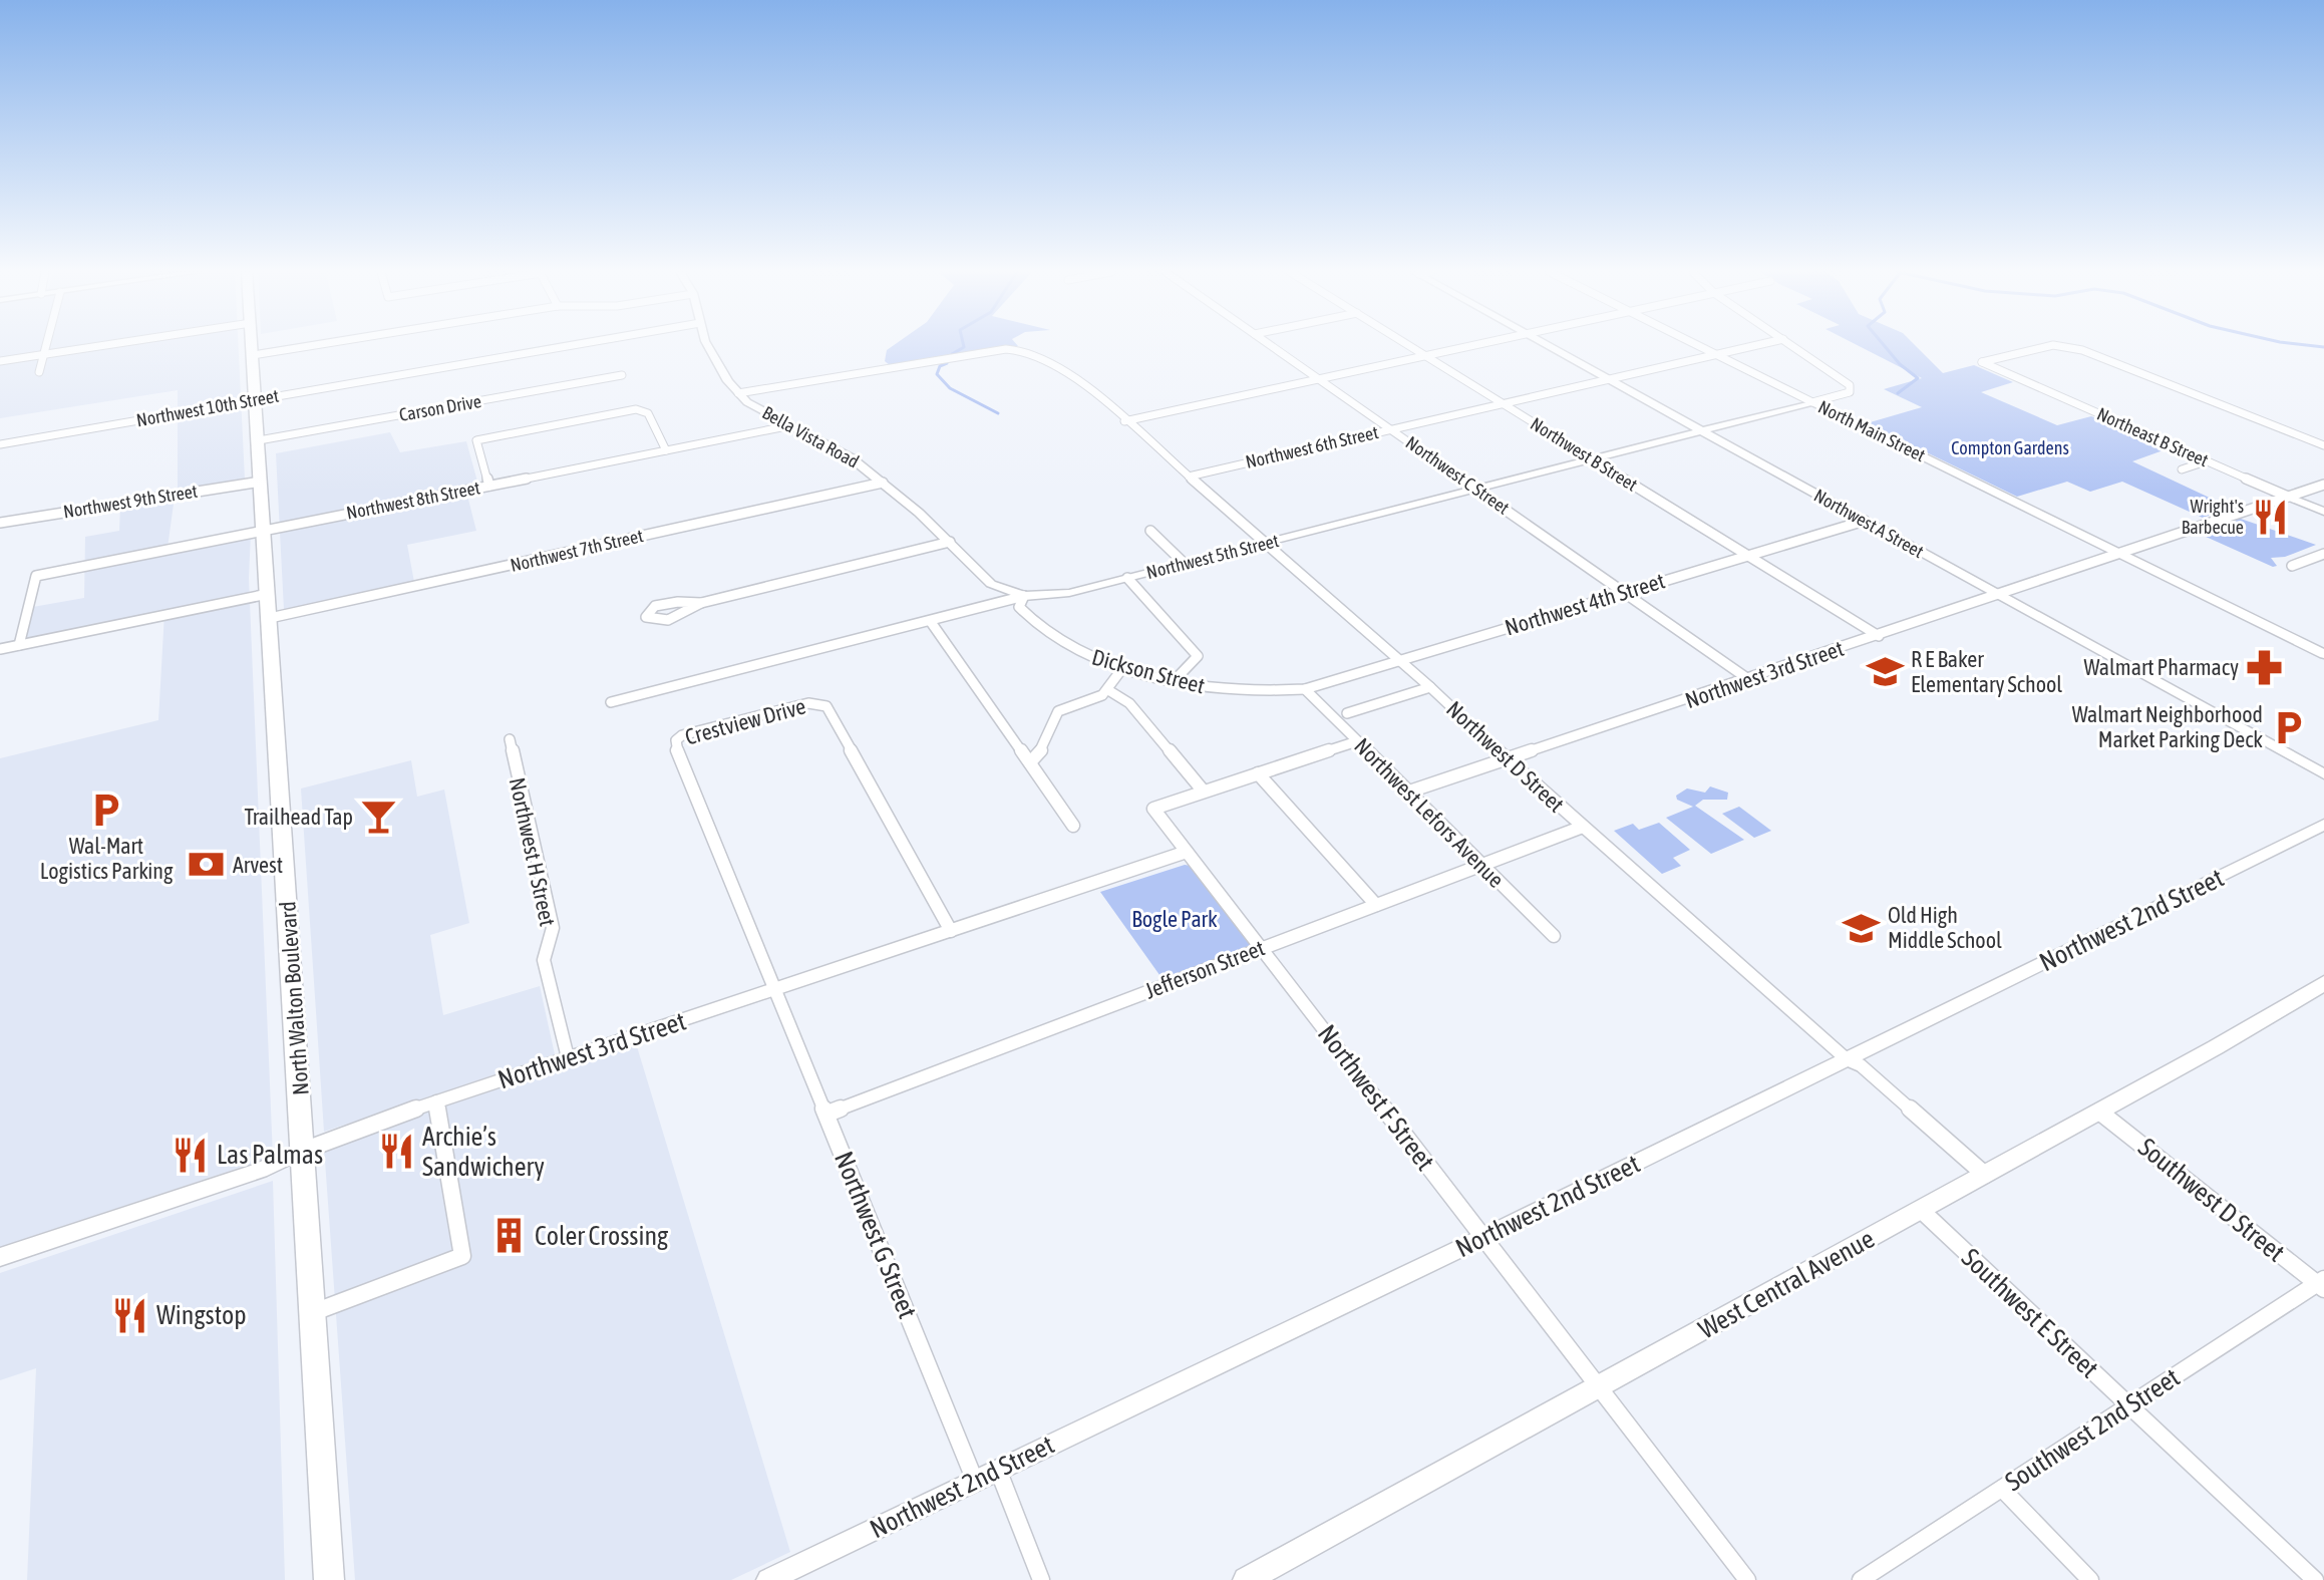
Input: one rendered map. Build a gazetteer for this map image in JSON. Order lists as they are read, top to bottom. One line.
{"streets":{"main road":["North Walton Boulevard","West Central Avenue"],"street":["Northwest 10th Street","Carson Drive","North Main Street","Bella Vista Road","Northeast B Street","Northwest 6th Street","Northwest B Street","Northwest C Street","Northwest 8th Street","Northwest 9th Street","Northwest A Street","Northwest 7th Street","Northwest 5th Street","Northwest 4th Street","Dickson Street","Northwest 3rd Street","Crestview Drive","Northwest D Street","Northwest Lefors Avenue","Northwest H Street","Northwest 2nd Street","Jefferson Street","Northwest F Street","Southwest D Street","Northwest G Street","Southwest E Street","Southwest 2nd Street"]},"crossings":[["Northwest 10th Street","North Walton Boulevard"],["Carson Drive","North Walton Boulevard"],["North Main Street","Northwest 6th Street"],["North Main Street","Northwest 5th Street"],["North Main Street","Northwest 3rd Street"],["Bella Vista Road","Northwest 8th Street"],["Bella Vista Road","Northwest 7th Street"],["Bella Vista Road","Northwest 5th Street"],["Bella Vista Road","Dickson Street"],["Bella Vista Road","Northwest D Street"],["Northeast B Street","Northwest 3rd Street"],["Northwest 6th Street","Northwest B Street"],["Northwest 6th Street","Northwest C Street"],["Northwest 6th Street","Northwest A Street"],["Northwest 6th Street","Northwest D Street"],["Northwest B Street","Northwest 5th Street"],["Northwest B Street","Northwest 4th Street"],["Northwest B Street","Northwest 3rd Street"],["Northwest C Street","Northwest 5th Street"],["Northwest C Street","Northwest 4th Street"],["Northwest C Street","Northwest 3rd Street"],["Northwest 8th Street","North Walton Boulevard"],["Northwest 9th Street","North Walton Boulevard"],["Northwest A Street","Northwest 5th Street"],["Northwest A Street","Northwest 4th Street"],["Northwest A Street","Northwest 3rd Street"],["Northwest 7th Street","North Walton Boulevard"],["Northwest 5th Street","Dickson Street"],["Northwest 5th Street","Northwest D Street"],["Northwest 4th Street","Dickson Street"],["Northwest 4th Street","Northwest D Street"],["Northwest 4th Street","Northwest Lefors Avenue"],["Dickson Street","Northwest Lefors Avenue"],["Northwest 3rd Street","Crestview Drive"],["Northwest 3rd Street","Northwest D Street"],["Northwest 3rd Street","Northwest Lefors Avenue"],["Northwest 3rd Street","Northwest H Street"],["Northwest 3rd Street","North Walton Boulevard"],["Northwest 3rd Street","Northwest F Street"],["Northwest 3rd Street","Northwest G Street"],["Crestview Drive","Northwest G Street"],["Northwest D Street","Northwest 2nd Street"],["Northwest D Street","Jefferson Street"],["Northwest D Street","West Central Avenue"],["Northwest Lefors Avenue","Jefferson Street"],["Northwest 2nd Street","Northwest F Street"],["Northwest 2nd Street","Northwest G Street"],["Jefferson Street","Northwest F Street"],["Jefferson Street","Northwest G Street"],["Northwest F Street","West Central Avenue"],["Southwest D Street","West Central Avenue"],["Southwest D Street","Southwest 2nd Street"],["West Central Avenue","Southwest E Street"],["Southwest E Street","Southwest 2nd Street"]],"parks":["Compton Gardens","Bogle Park"],"places":{"restaurant":["Wright's Barbecue","Archie’s Sandwichery","Las Palmas","Wingstop"],"pharmacy":["Walmart Pharmacy"],"school or university":["R E Baker Elementary School","Old High Middle School"],"parking":["Walmart Neighborhood Market Parking Deck","Wal-Mart Logistics Parking"],"bar":["Trailhead Tap"],"bank":["Arvest"],"building":["Coler Crossing"]}}
